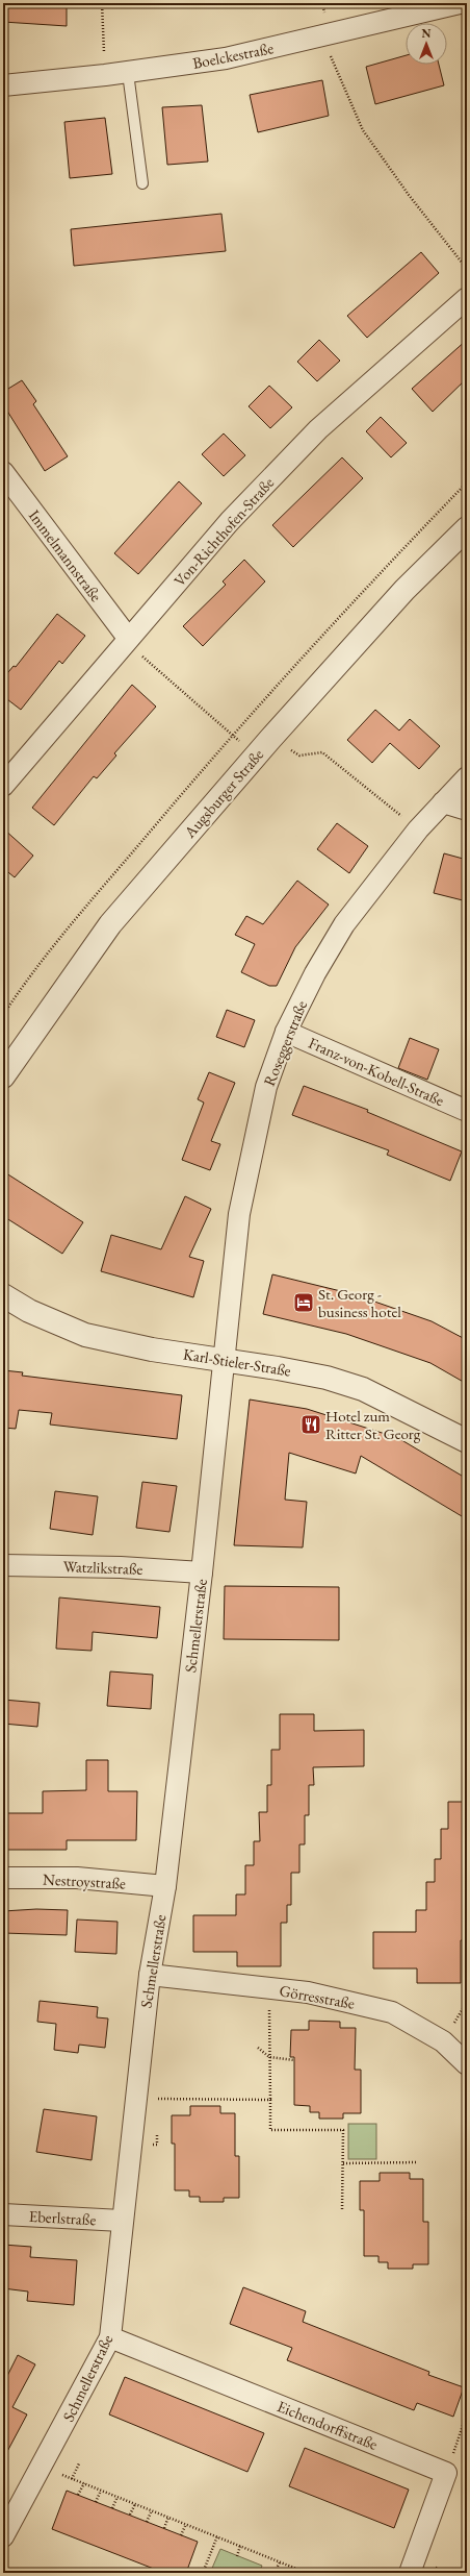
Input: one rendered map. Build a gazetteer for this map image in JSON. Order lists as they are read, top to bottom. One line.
{"streets":{"street":["Boelckestraße","Von-Richthofen-Straße","Immelmannstraße","Augsburger Straße","Roseggerstraße","Franz-von-Kobell-Straße","Karl-Stieler-Straße","Watzlikstraße","Schmellerstraße","Nestroystraße","Görresstraße","Eberlstraße","Eichendorffstraße"]},"crossings":[["Von-Richthofen-Straße","Immelmannstraße"],["Roseggerstraße","Franz-von-Kobell-Straße"],["Roseggerstraße","Karl-Stieler-Straße"],["Roseggerstraße","Schmellerstraße"],["Karl-Stieler-Straße","Schmellerstraße"],["Watzlikstraße","Schmellerstraße"],["Schmellerstraße","Nestroystraße"],["Schmellerstraße","Görresstraße"],["Schmellerstraße","Eberlstraße"],["Schmellerstraße","Eichendorffstraße"]],"places":{"hotel":["St. Georg - business hotel"],"restaurant":["Hotel zum Ritter St. Georg"]},"north":"top"}
